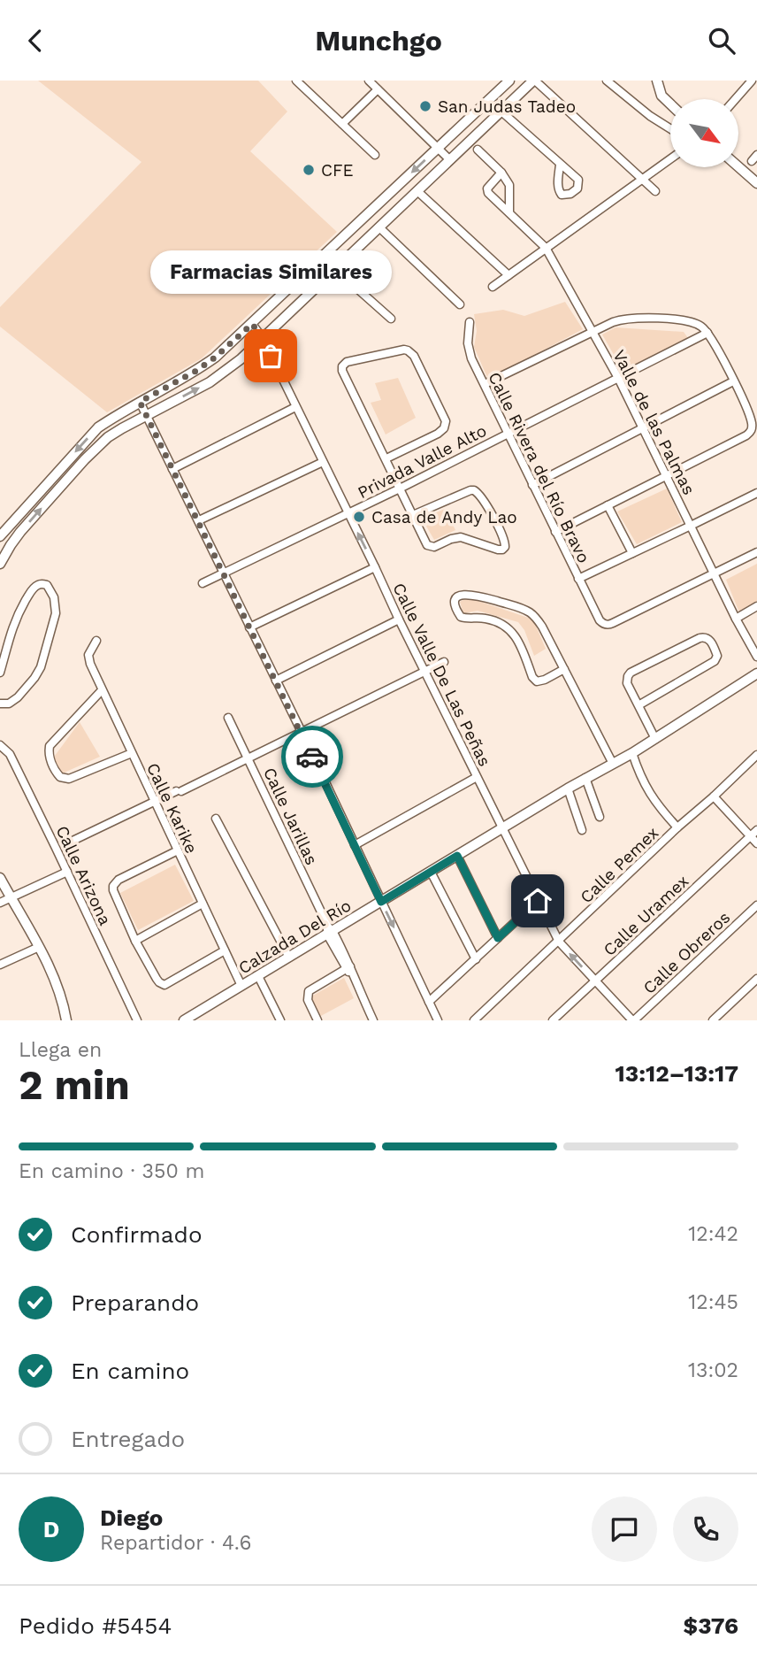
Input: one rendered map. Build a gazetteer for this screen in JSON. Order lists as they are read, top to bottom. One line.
{"streets":{"street":["Valle de las Palmas","Privada Valle Alto","Calle Rivera del Río Bravo","Calle Valle De Las Peñas","Calle Karike","Calle Jarillas","Calle Pemex","Calle Arizona","Calle Uramex","Calzada Del Río","Calle Obreros"]},"crossings":[["Valle de las Palmas","Privada Valle Alto"],["Valle de las Palmas","Calle Rivera del Río Bravo"],["Privada Valle Alto","Calle Rivera del Río Bravo"],["Privada Valle Alto","Calle Valle De Las Peñas"],["Calle Valle De Las Peñas","Calle Pemex"],["Calle Valle De Las Peñas","Calle Uramex"],["Calle Valle De Las Peñas","Calzada Del Río"],["Calle Valle De Las Peñas","Calle Obreros"],["Calle Karike","Calzada Del Río"],["Calle Jarillas","Calzada Del Río"]],"places":["San Judas Tadeo","CFE","Farmacias Similares","Casa de Andy Lao"],"north":"bottom right","page":{"header":"Munchgo","bubble":"Farmacias Similares","heading":["2 min","Llega en","13:12–13:17"],"panel":["Diego","Repartidor · 4.6","Pedido #5454","$376"],"bar":"En camino · 350 m","list":[["Confirmado","12:42"],["Preparando","12:45"],["En camino","13:02"],"Entregado"],"round":"D"}}
